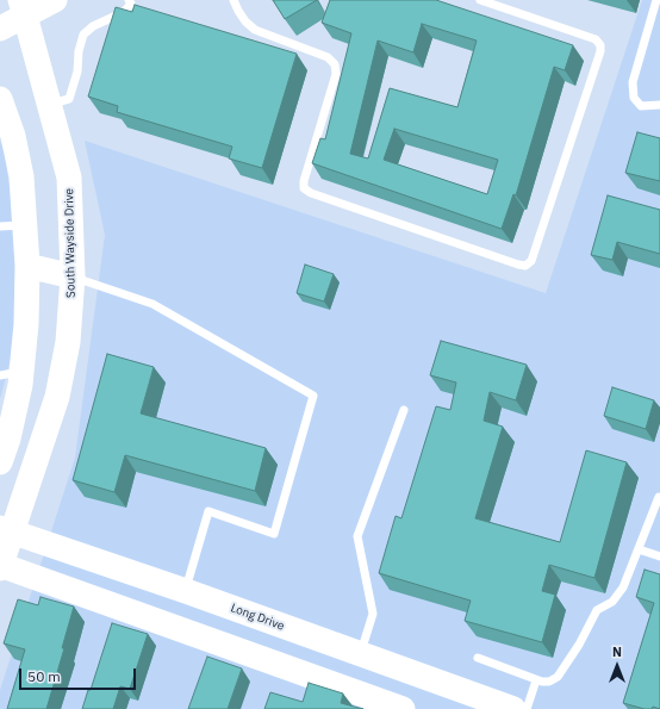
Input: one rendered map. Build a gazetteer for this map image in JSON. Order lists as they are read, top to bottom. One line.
{"streets":{"main road":["South Wayside Drive","Long Drive"]},"crossings":[["South Wayside Drive","Long Drive"]],"scale_bar":"50 m","north":"top"}
